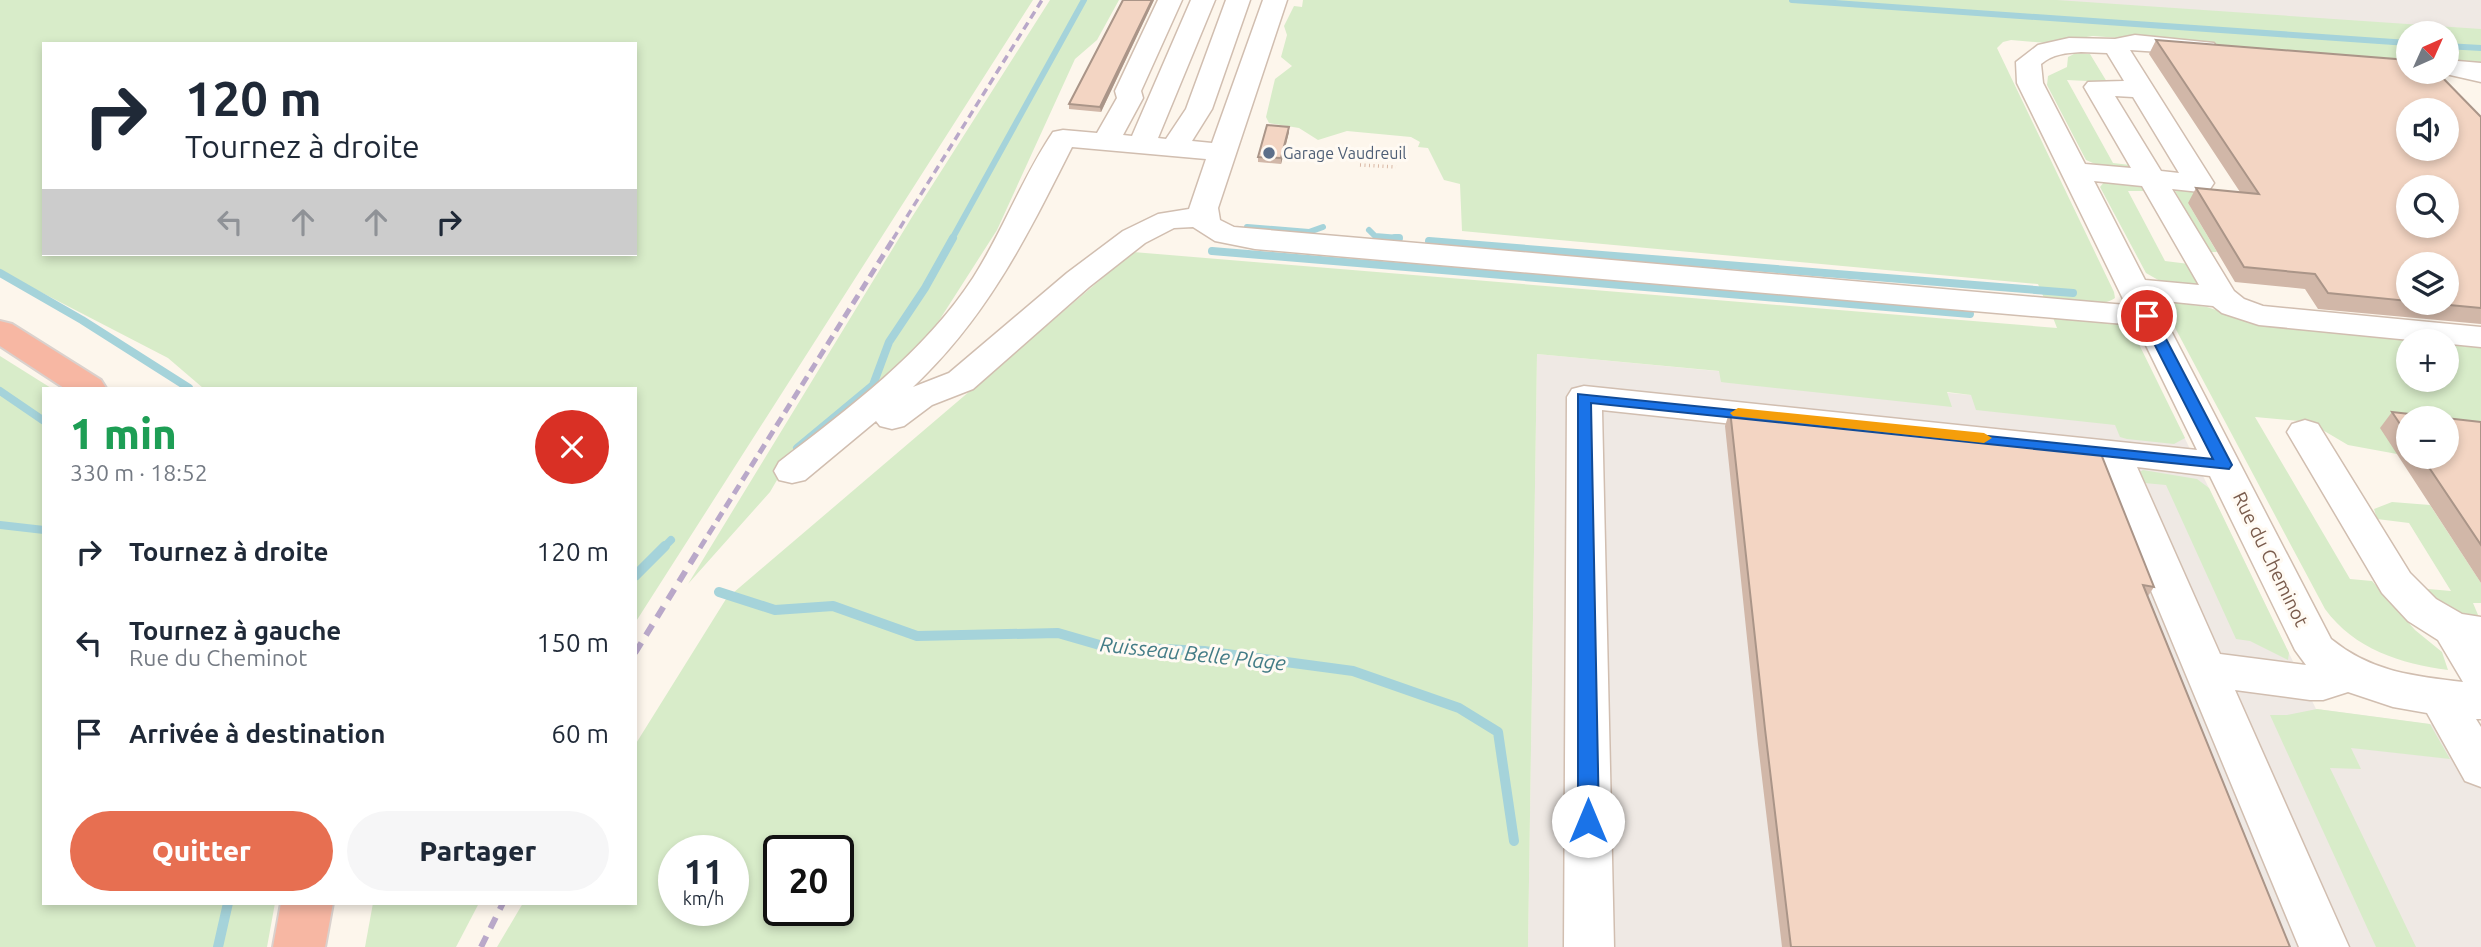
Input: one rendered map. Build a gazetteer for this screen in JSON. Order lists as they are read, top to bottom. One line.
{"streets":{"street":["Rue du Cheminot"]},"water":["Ruisseau Belle Plage"],"places":["Garage Vaudreuil"],"north":"top right","page":{"map_buttons":["+","−"],"turn":["120 m","Tournez à droite"],"heading":["1 min","330 m · 18:52"],"list":[{"name":"Tournez à droite","value":"120 m"},{"name":"Tournez à gauche","note":"Rue du Cheminot","value":"150 m"},{"name":"Arrivée à destination","value":"60 m"}],"buttons":["Quitter","Partager"],"speed":"11 km/h","limit":"20"}}
